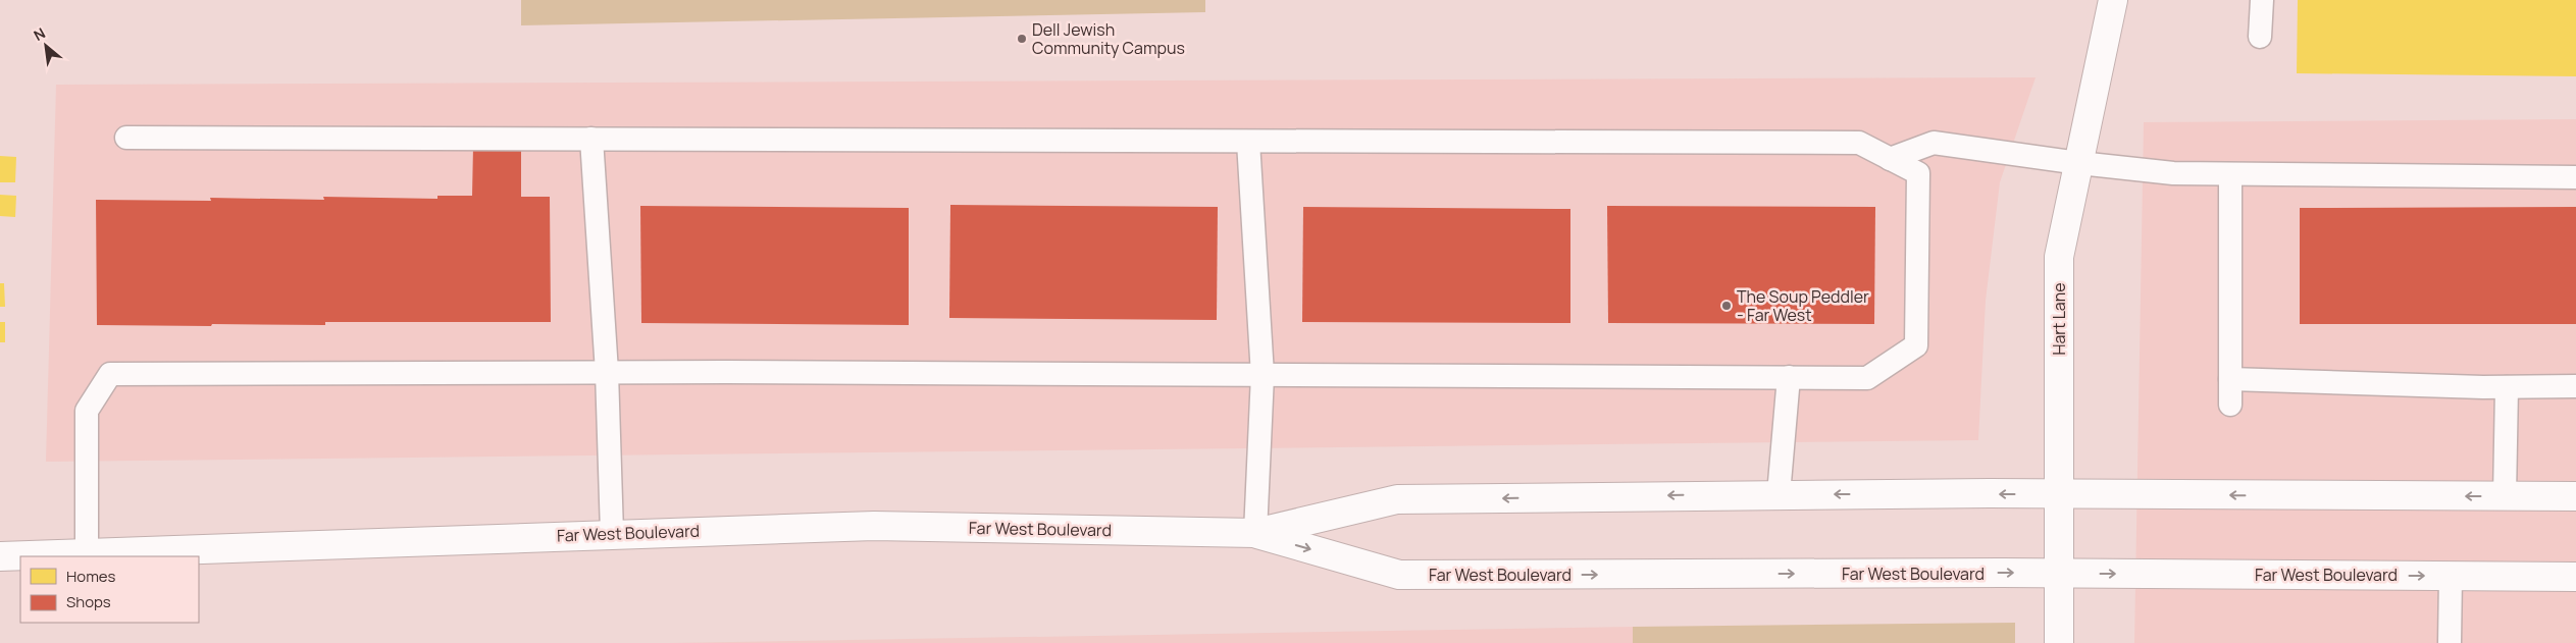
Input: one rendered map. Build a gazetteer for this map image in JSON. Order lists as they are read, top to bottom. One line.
{"streets":{"street":["Hart Lane","Far West Boulevard"]},"crossings":[["Hart Lane","Far West Boulevard"]],"places":["Dell Jewish Community Campus","The Soup Peddler - Far West"],"legend":["Homes","Shops"],"north":"top left"}
